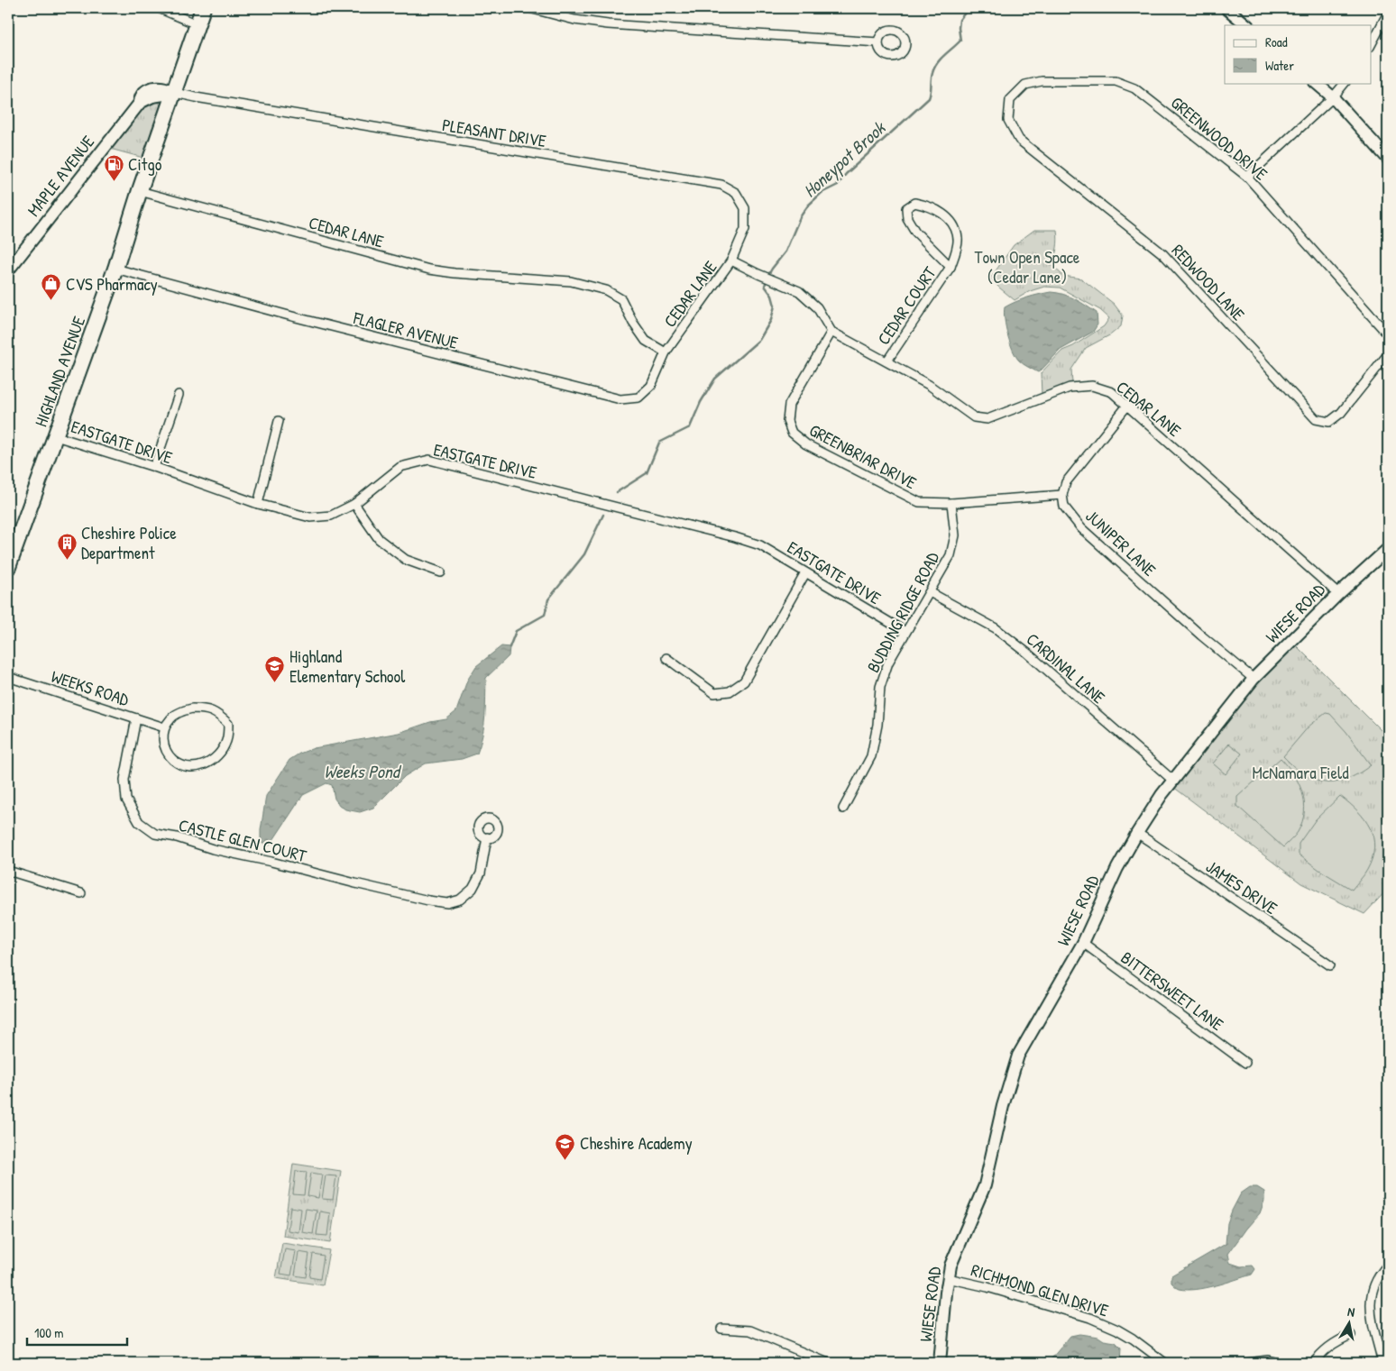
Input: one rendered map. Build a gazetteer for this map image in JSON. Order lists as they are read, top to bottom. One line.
{"streets":{"highway":["HIGHLAND AVENUE"],"street":["PLEASANT DRIVE","GREENWOOD DRIVE","MAPLE AVENUE","CEDAR LANE","REDWOOD LANE","CEDAR COURT","FLAGLER AVENUE","EASTGATE DRIVE","GREENBRIAR DRIVE","JUNIPER LANE","BUDDING RIDGE ROAD","WIESE ROAD","CARDINAL LANE","WEEKS ROAD","CASTLE GLEN COURT","JAMES DRIVE","BITTERSWEET LANE","RICHMOND GLEN DRIVE"]},"crossings":[["PLEASANT DRIVE","MAPLE AVENUE"],["PLEASANT DRIVE","CEDAR LANE"],["PLEASANT DRIVE","HIGHLAND AVENUE"],["GREENWOOD DRIVE","REDWOOD LANE"],["MAPLE AVENUE","HIGHLAND AVENUE"],["CEDAR LANE","CEDAR COURT"],["CEDAR LANE","FLAGLER AVENUE"],["CEDAR LANE","HIGHLAND AVENUE"],["CEDAR LANE","GREENBRIAR DRIVE"],["CEDAR LANE","WIESE ROAD"],["FLAGLER AVENUE","HIGHLAND AVENUE"],["HIGHLAND AVENUE","EASTGATE DRIVE"],["EASTGATE DRIVE","BUDDING RIDGE ROAD"],["GREENBRIAR DRIVE","JUNIPER LANE"],["GREENBRIAR DRIVE","BUDDING RIDGE ROAD"],["JUNIPER LANE","WIESE ROAD"],["BUDDING RIDGE ROAD","CARDINAL LANE"],["WIESE ROAD","CARDINAL LANE"],["WIESE ROAD","JAMES DRIVE"],["WIESE ROAD","BITTERSWEET LANE"],["WIESE ROAD","RICHMOND GLEN DRIVE"],["WEEKS ROAD","CASTLE GLEN COURT"]],"water":["Honeypot Brook","Weeks Pond"],"parks":["Town Open Space (Cedar Lane)","McNamara Field"],"places":{"fuel station":["Citgo"],"shop":["CVS Pharmacy"],"building":["Cheshire Police Department"],"school or university":["Highland Elementary School","Cheshire Academy"]},"legend":["Road","Water"],"scale_bar":"100 m","north":"top"}
